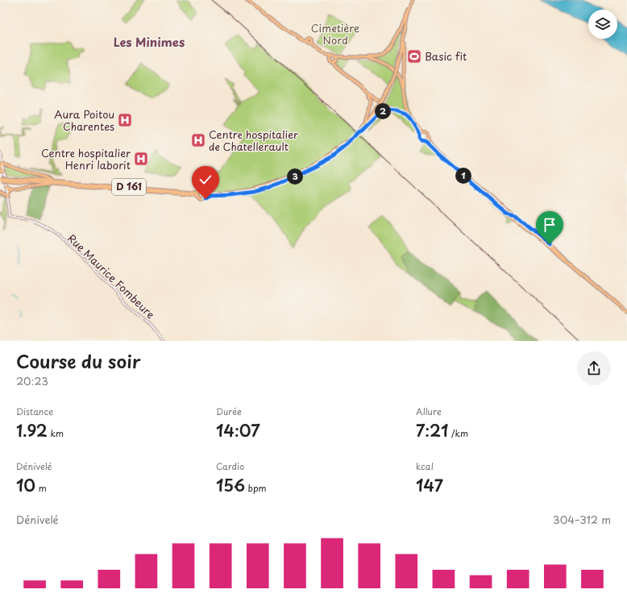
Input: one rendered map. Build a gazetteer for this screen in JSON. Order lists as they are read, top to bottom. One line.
{"streets":{"main road":["D 161"],"street":["Rue Maurice Fombeure"]},"districts":["Les Minimes"],"parks":["Cimetière Nord"],"places":{"sports":["Basic fit"],"hospital":["Aura Poitou Charentes","Centre hospitalier de Chatellerault","Centre hospitalier Henri laborit"]},"page":{"pins":["2","1","3"],"heading":["Course du soir","20:23"],"stats":[["Distance","1.92 km"],["Durée","14:07"],["Allure","7:21 /km"],["Dénivelé","10 m"],["Cardio","156 bpm"],["kcal","147"]],"chart":["Dénivelé","304–312 m"]}}
